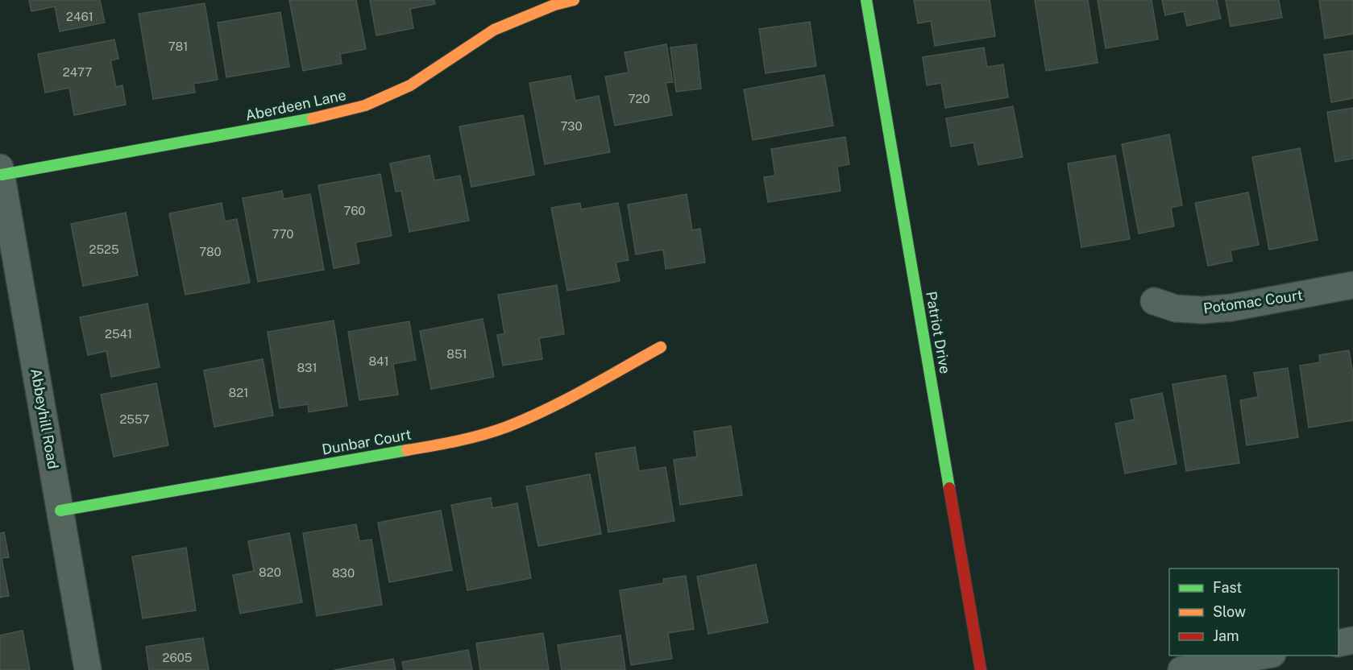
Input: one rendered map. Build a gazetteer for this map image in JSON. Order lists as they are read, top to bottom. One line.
{"streets":{"street":["Aberdeen Lane","Potomac Court","Patriot Drive","Abbeyhill Road","Dunbar Court"]},"crossings":[["Aberdeen Lane","Abbeyhill Road"],["Abbeyhill Road","Dunbar Court"]],"house_numbers":["2461","781","2477","720","730","760","770","2525","780","2541","851","841","831","821","2557","820","830","2605"],"legend":["Fast","Slow","Jam"]}
